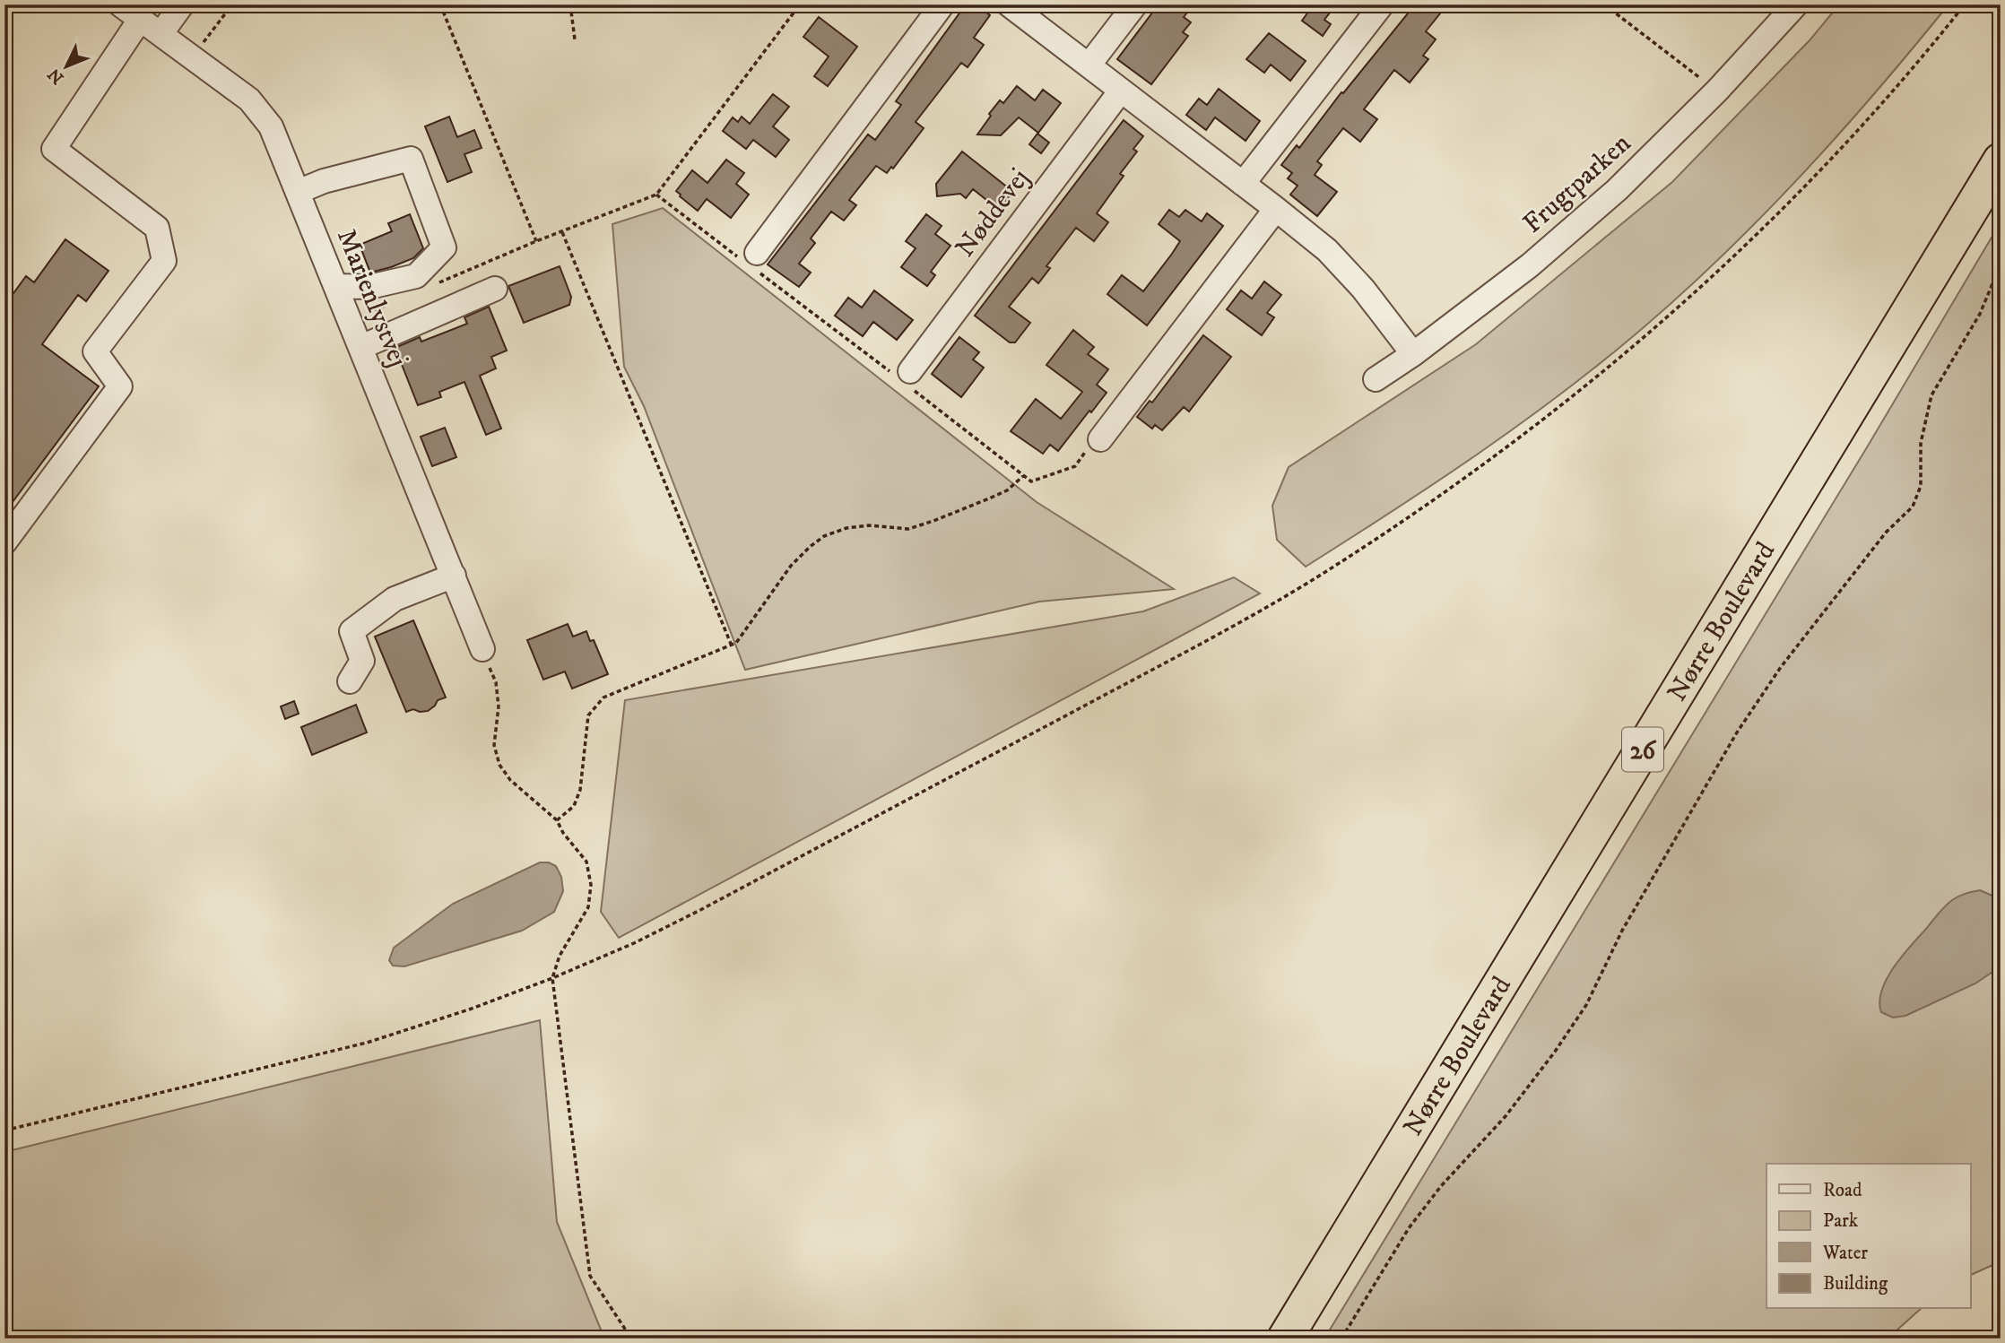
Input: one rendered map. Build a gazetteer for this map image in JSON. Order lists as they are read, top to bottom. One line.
{"streets":{"highway":["Nørre Boulevard","26"],"street":["Frugtparken","Nøddevej","Marienlystvej"]},"legend":["Road","Park","Water","Building"],"north":"bottom left"}
